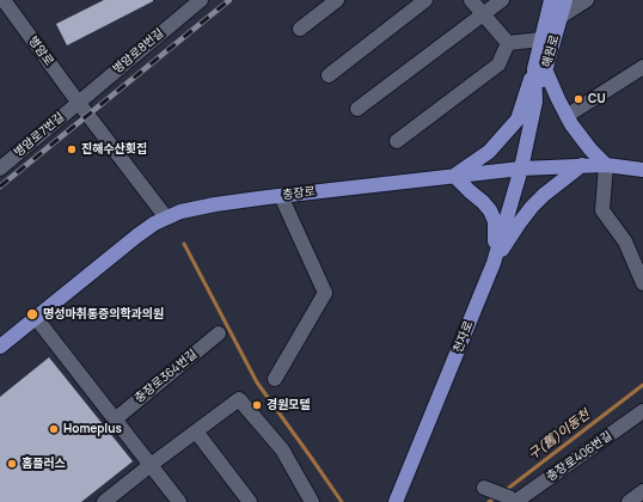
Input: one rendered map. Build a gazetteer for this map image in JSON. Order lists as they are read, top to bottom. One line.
{"streets":{"main road":["해원로","충장로","천자로"],"street":["병암로","병암로8번길","병암로7번길","충장로364번길","충장로406번길"]},"crossings":[["병암로","병암로8번길"],["병암로","병암로7번길"],["병암로","충장로"],["병암로8번길","병암로7번길"],["해원로","충장로"],["해원로","천자로"],["충장로","천자로"]],"water":["구(舊)이동천"],"places":["CU","진해수산횟집","명성마취통증의학과의원","경원모텔","Homeplus","홈플러스"]}
